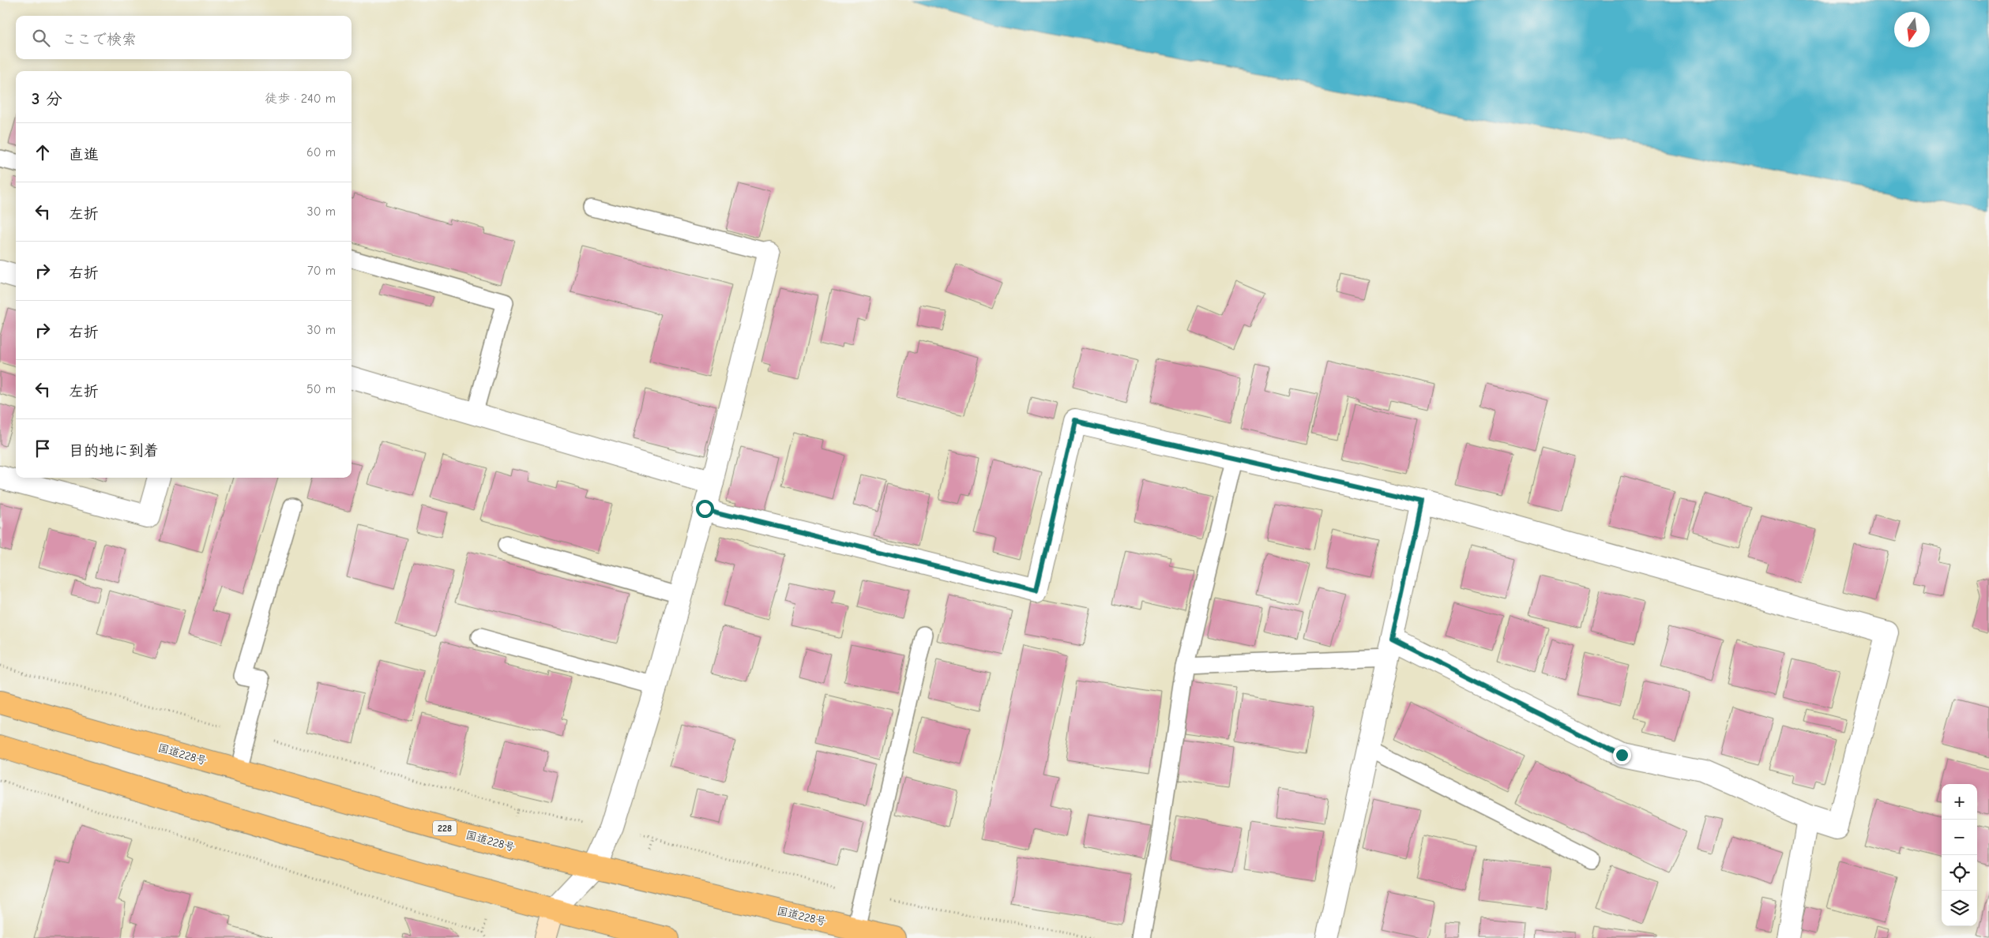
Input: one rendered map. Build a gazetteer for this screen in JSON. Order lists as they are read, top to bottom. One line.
{"streets":{"highway":["国道228号","228"]},"north":"bottom","page":{"search":"ここで検索","heading":["3 分","徒歩 · 240 m"],"list":[["直進","60 m"],["左折","30 m"],["右折","70 m"],["右折","30 m"],["左折","50 m"],"目的地に到着"],"map_buttons":["+","−"]}}
